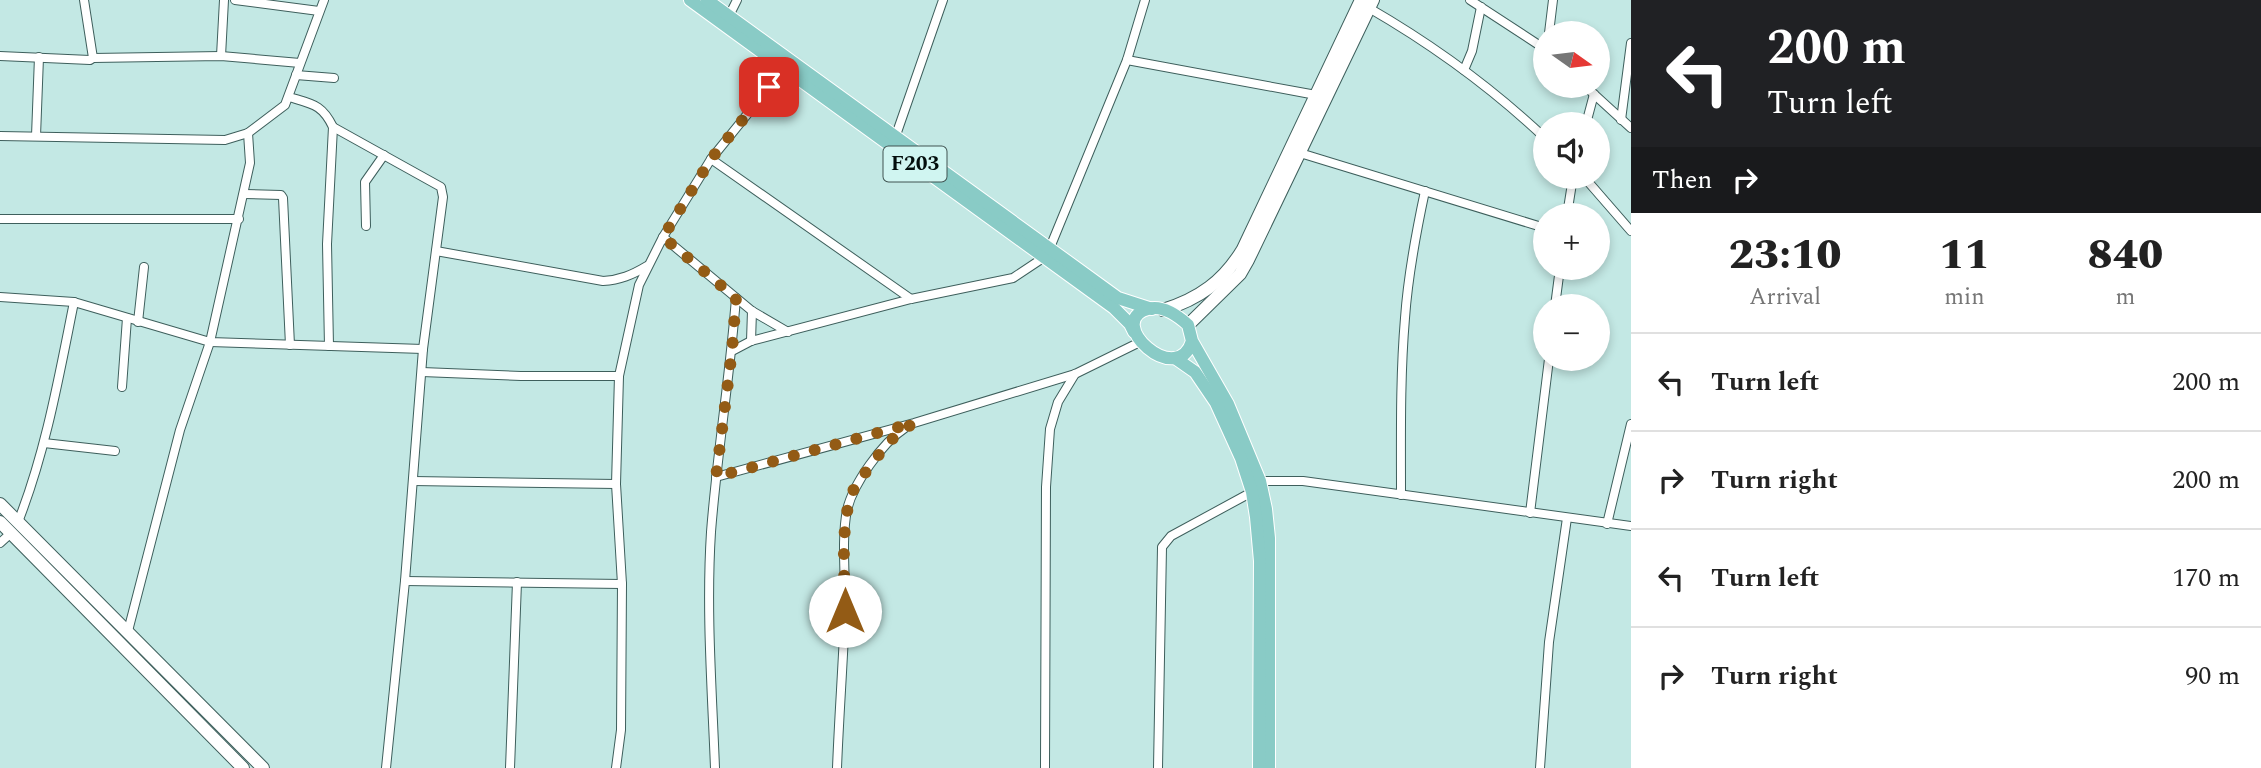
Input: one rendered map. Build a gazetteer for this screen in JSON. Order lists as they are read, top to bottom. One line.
{"streets":{"main road":["F203"]},"north":"right","page":{"turn":["200 m","Turn left"],"map_buttons":["+","−"],"then":"Then","eta":["23:10","Arrival","11","min","840","m"],"list":[{"name":"Turn left","value":"200 m"},{"name":"Turn right","value":"200 m"},{"name":"Turn left","value":"170 m"},{"name":"Turn right","value":"90 m"}]}}
